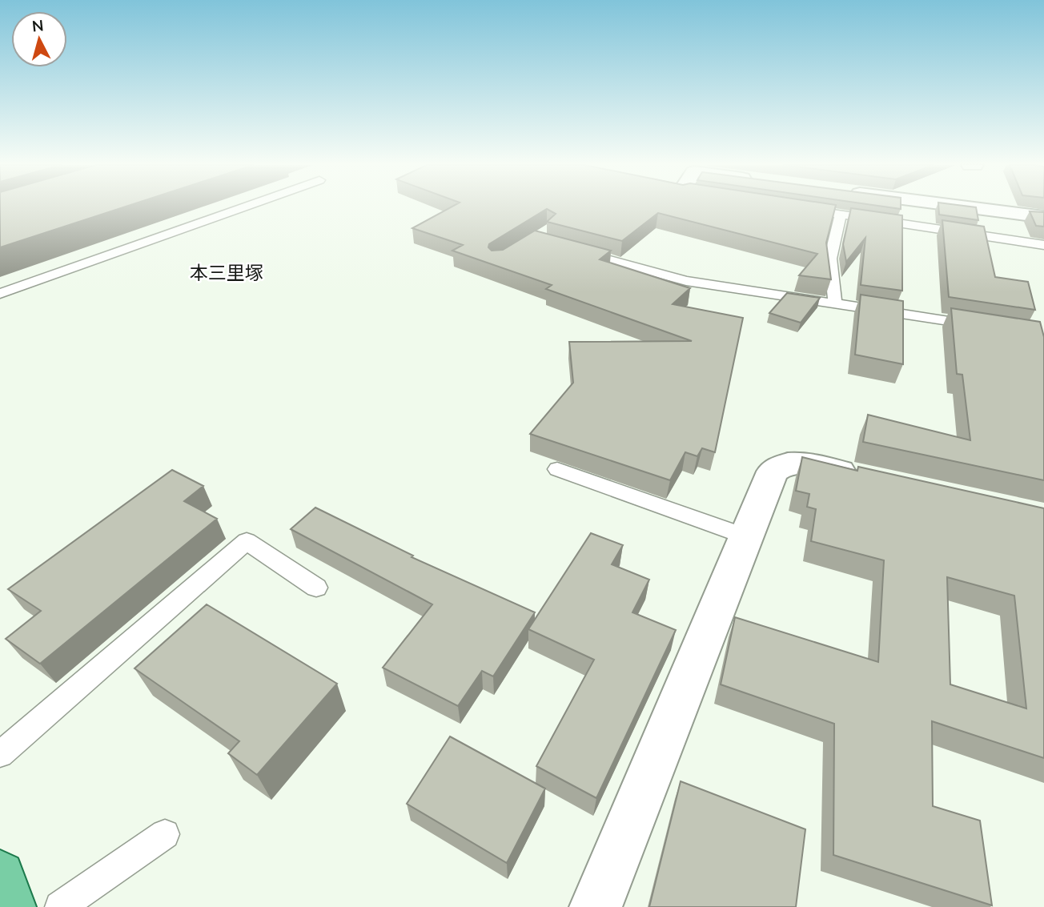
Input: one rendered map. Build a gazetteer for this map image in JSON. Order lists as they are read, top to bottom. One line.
{"districts":["本三里塚"],"north":"top"}
